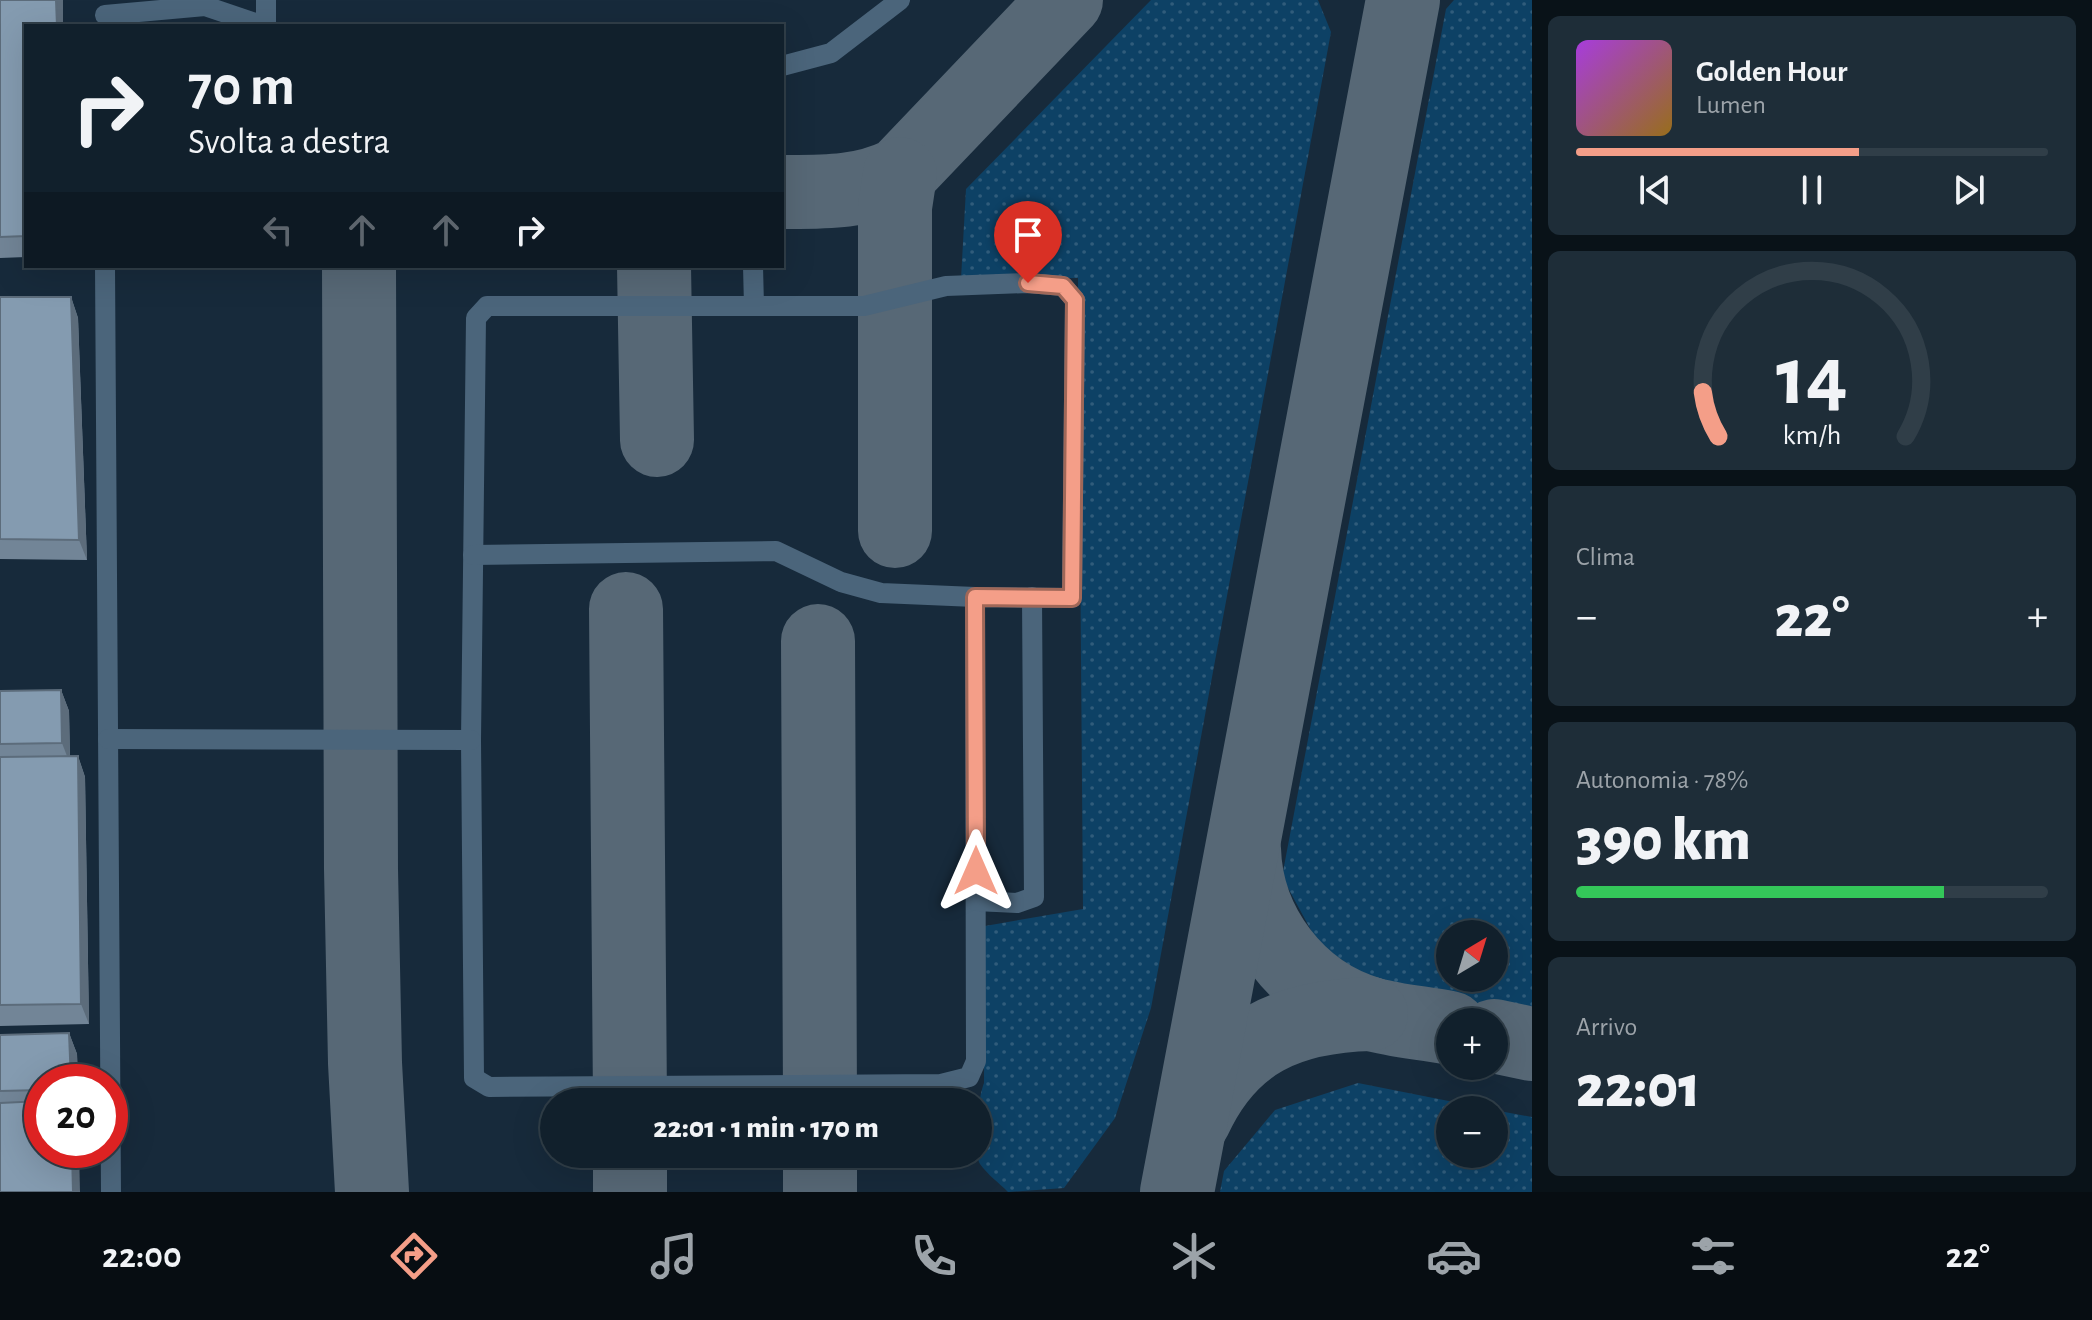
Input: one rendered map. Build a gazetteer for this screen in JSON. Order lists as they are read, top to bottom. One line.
{"north":"top right","page":{"turn":["70 m","Svolta a destra"],"song":["Golden Hour","Lumen"],"tile":["Clima",["Autonomia · 78%","390 km"],["Arrivo","22:01"]],"heat":["−","22°","+"],"map_buttons":["+","−"],"limit":"20","trip":"22:01 · 1 min · 170 m","tabs":["22:00","22°"],"gauge":["14","km/h"]}}
